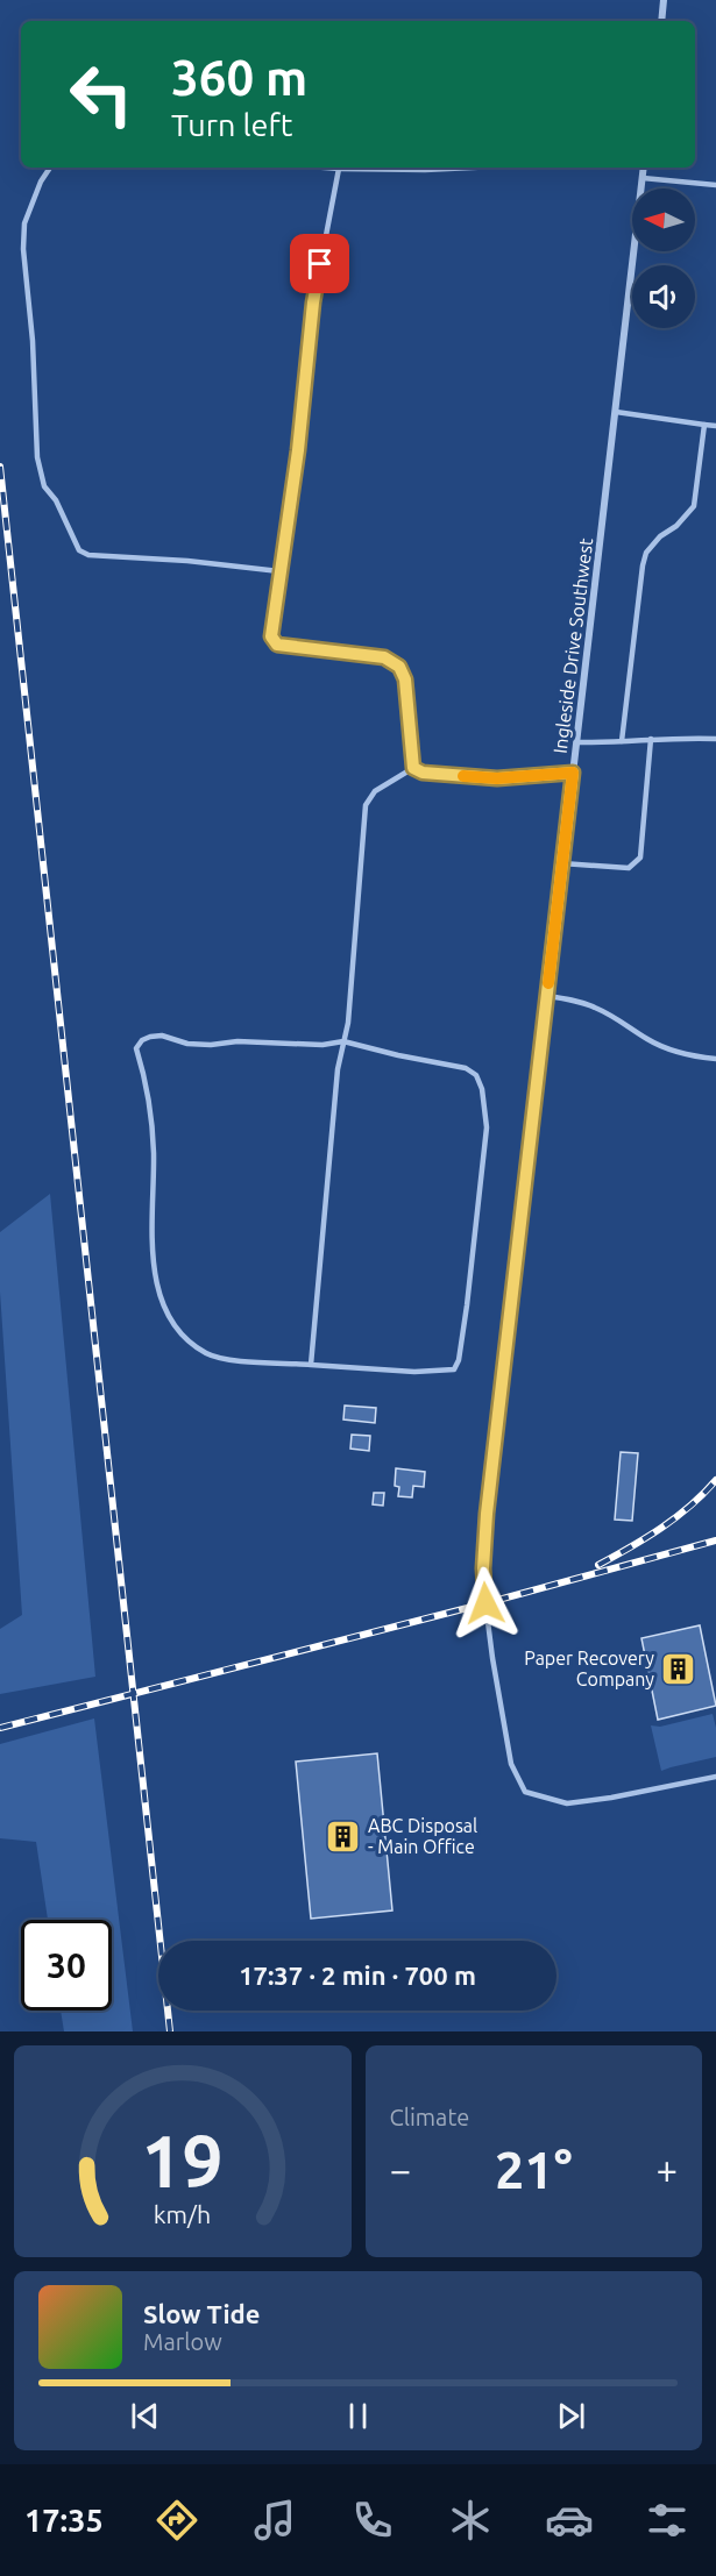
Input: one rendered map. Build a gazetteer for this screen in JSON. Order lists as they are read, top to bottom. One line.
{"streets":{"street":["Ingleside Drive Southwest"]},"places":{"building":["Paper Recovery Company","ABC Disposal - Main Office"]},"north":"left","page":{"turn":["360 m","Turn left"],"limit":"30","trip":"17:37 · 2 min · 700 m","tile":"Climate","heat":["−","21°","+"],"song":["Slow Tide","Marlow"],"tabs":"17:35","gauge":["19","km/h"]}}
